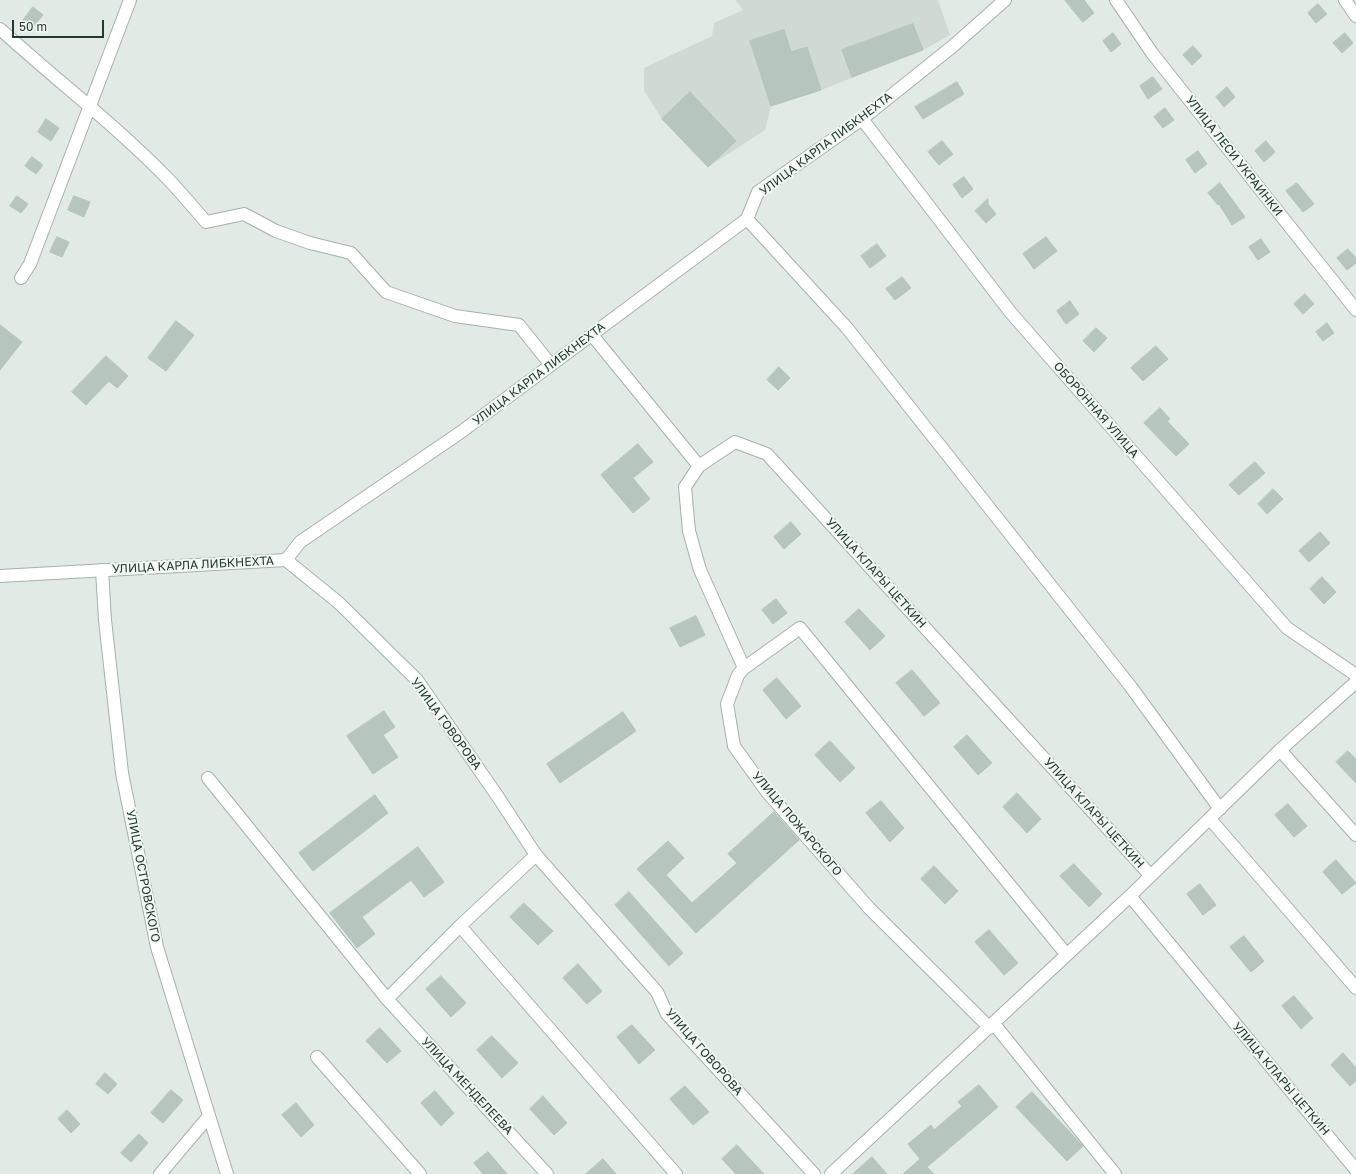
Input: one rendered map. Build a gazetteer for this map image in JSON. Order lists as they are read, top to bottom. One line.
{"streets":{"street":["УЛИЦА КАРЛА ЛИБКНЕХТА","УЛИЦА ЛЕСИ УКРАИНКИ","ОБОРОННАЯ УЛИЦА","УЛИЦА КЛАРЫ ЦЕТКИН","УЛИЦА ГОВОРОВА","УЛИЦА ПОЖАРСКОГО","УЛИЦА ОСТРОВСКОГО","УЛИЦА МЕНДЕЛЕЕВА"]},"crossings":[["УЛИЦА КАРЛА ЛИБКНЕХТА","ОБОРОННАЯ УЛИЦА"],["УЛИЦА КАРЛА ЛИБКНЕХТА","УЛИЦА ГОВОРОВА"],["УЛИЦА КАРЛА ЛИБКНЕХТА","УЛИЦА ОСТРОВСКОГО"]],"scale_bar":"50 m"}
